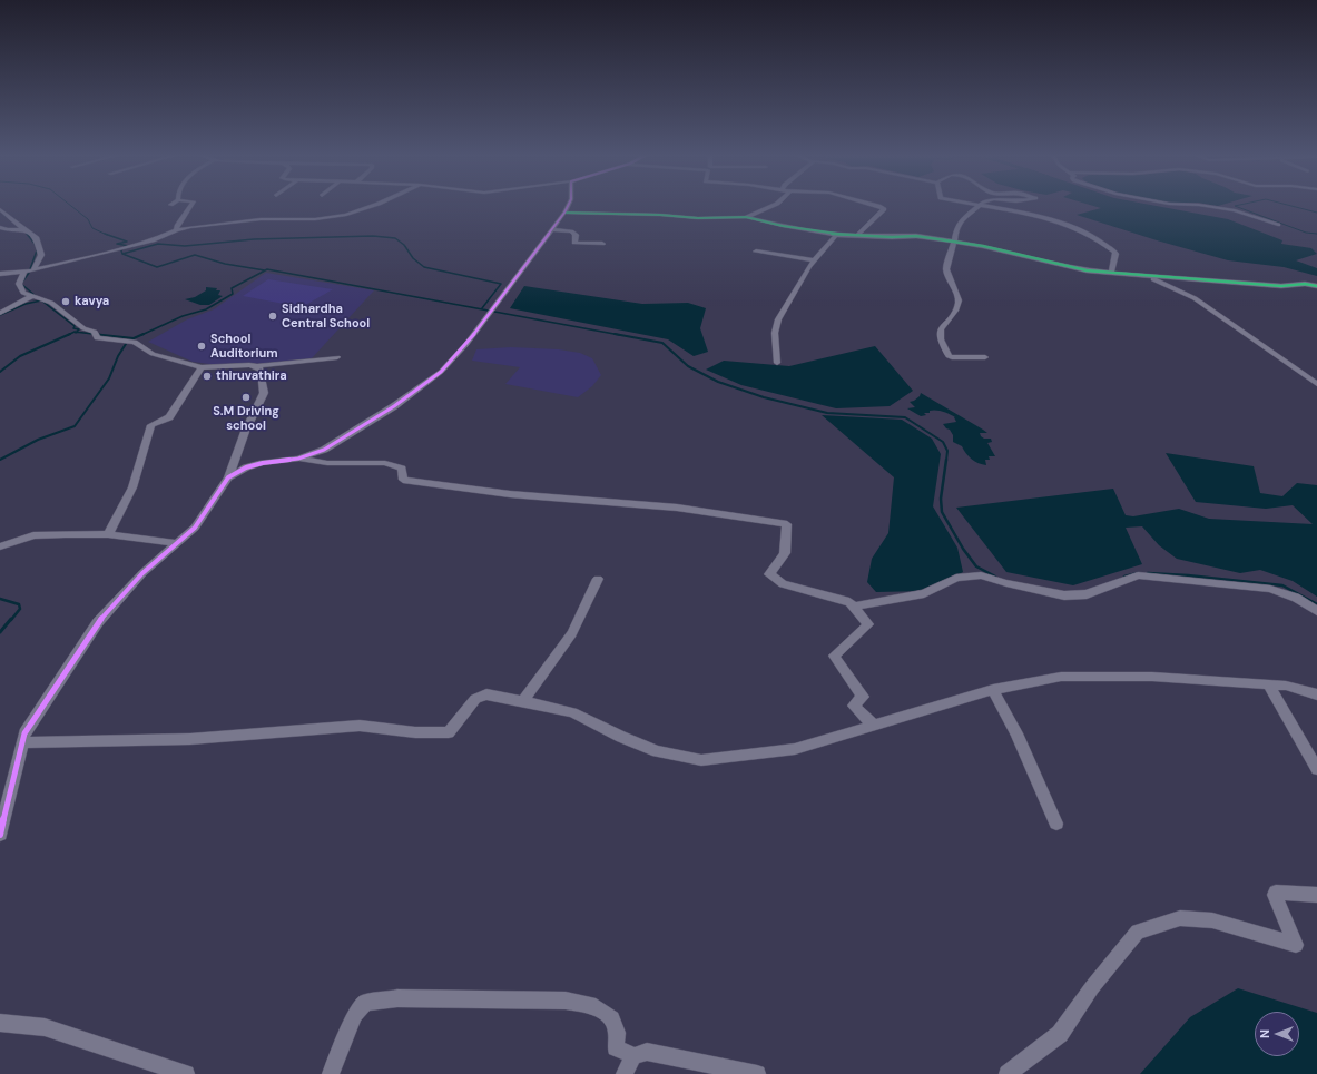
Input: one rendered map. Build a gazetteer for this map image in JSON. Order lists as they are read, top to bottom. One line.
{"places":["kavya","Sidhardha Central School","School Auditorium","thiruvathira","S.M Driving school"],"north":"left"}
